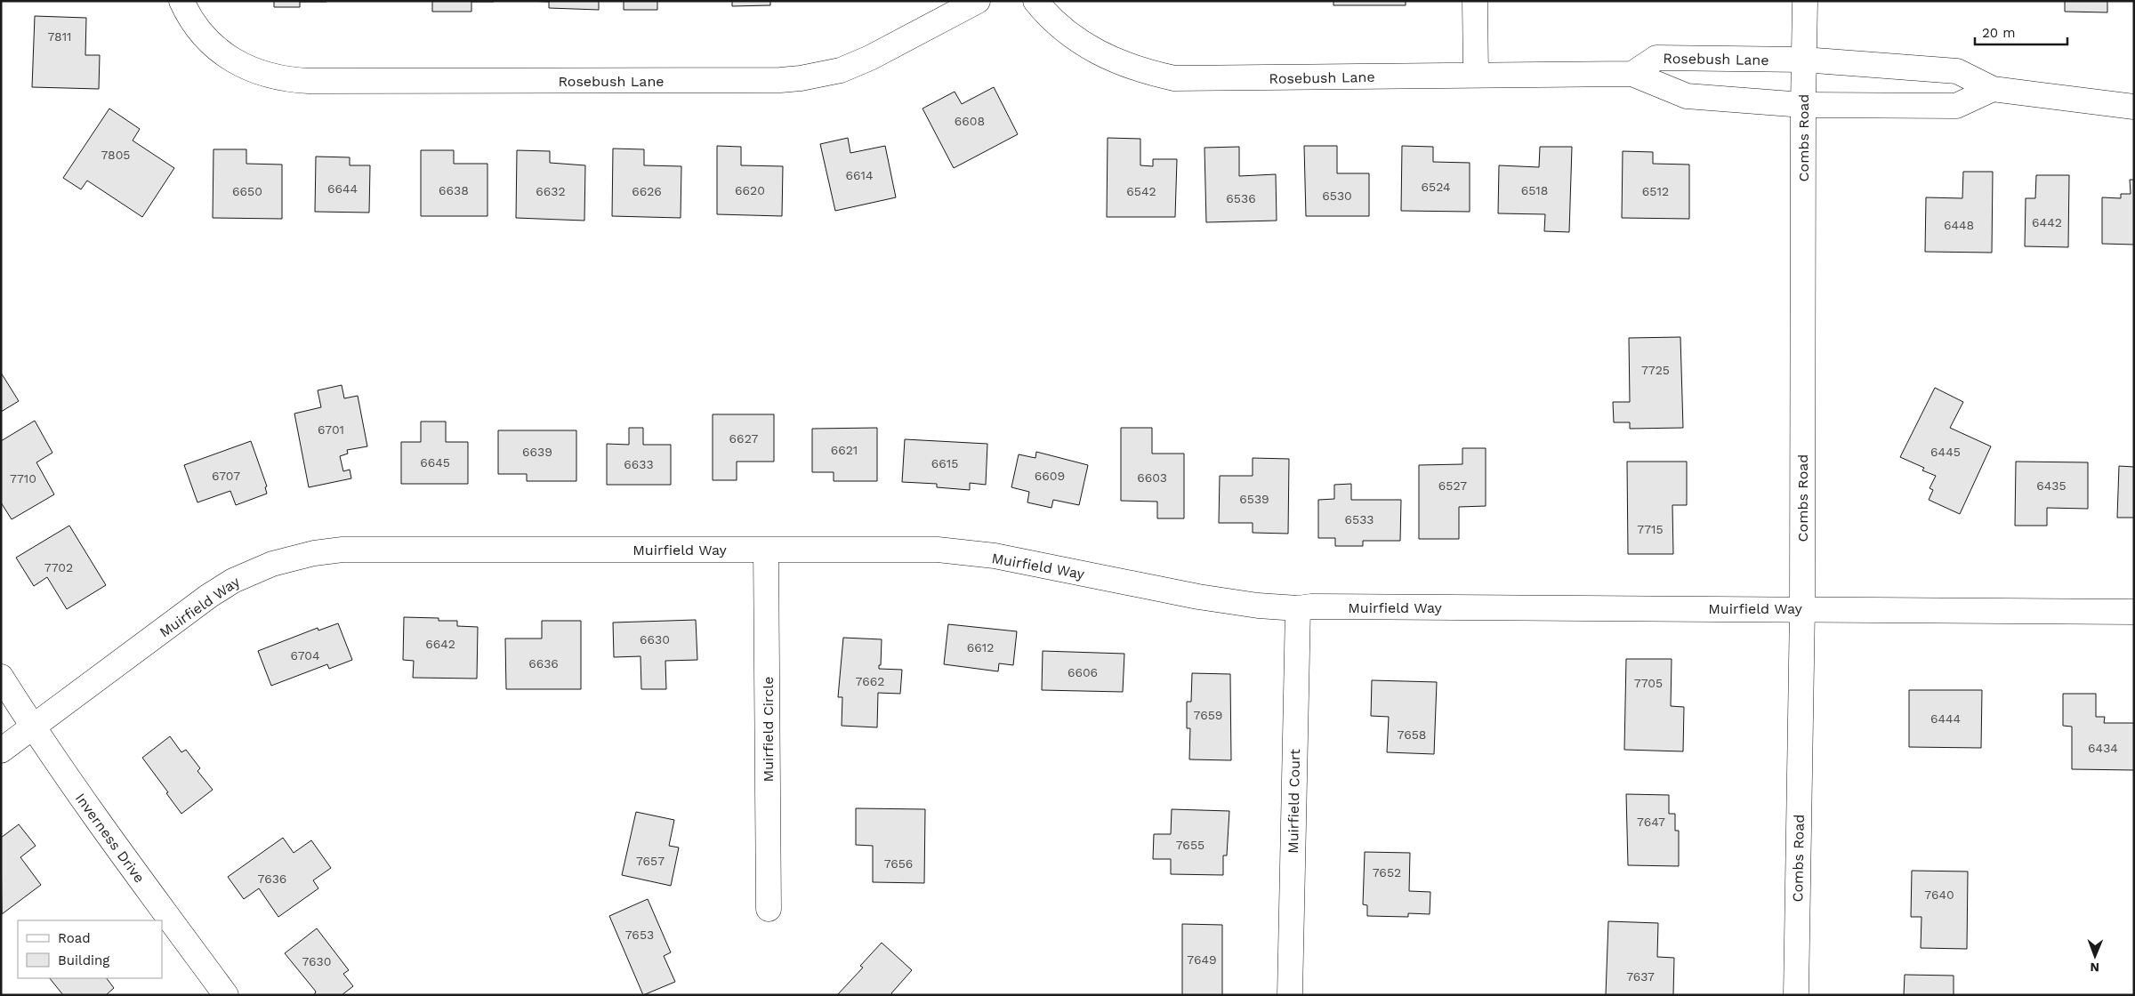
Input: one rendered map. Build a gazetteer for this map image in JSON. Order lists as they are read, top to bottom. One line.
{"streets":{"street":["Rosebush Lane","Combs Road","Muirfield Way","Muirfield Circle","Muirfield Court","Inverness Drive"]},"crossings":[["Rosebush Lane","Combs Road"],["Combs Road","Muirfield Way"],["Muirfield Way","Muirfield Circle"],["Muirfield Way","Muirfield Court"],["Muirfield Way","Inverness Drive"]],"house_numbers":["7811","6608","7805","6614","6524","6644","6638","6620","6518","6650","6632","6626","6542","6512","6530","6536","6442","6448","7725","6701","6627","6621","6639","6445","6645","6615","6633","6707","6609","6603","7710","6527","6435","6539","6533","7715","7702","6630","6642","6612","6704","6636","6606","7662","7705","7659","6444","7658","6434","7647","7655","7657","7656","7652","7636","7640","7653","7649","7630","7637"],"legend":["Road","Building"],"scale_bar":"20 m","north":"bottom"}
